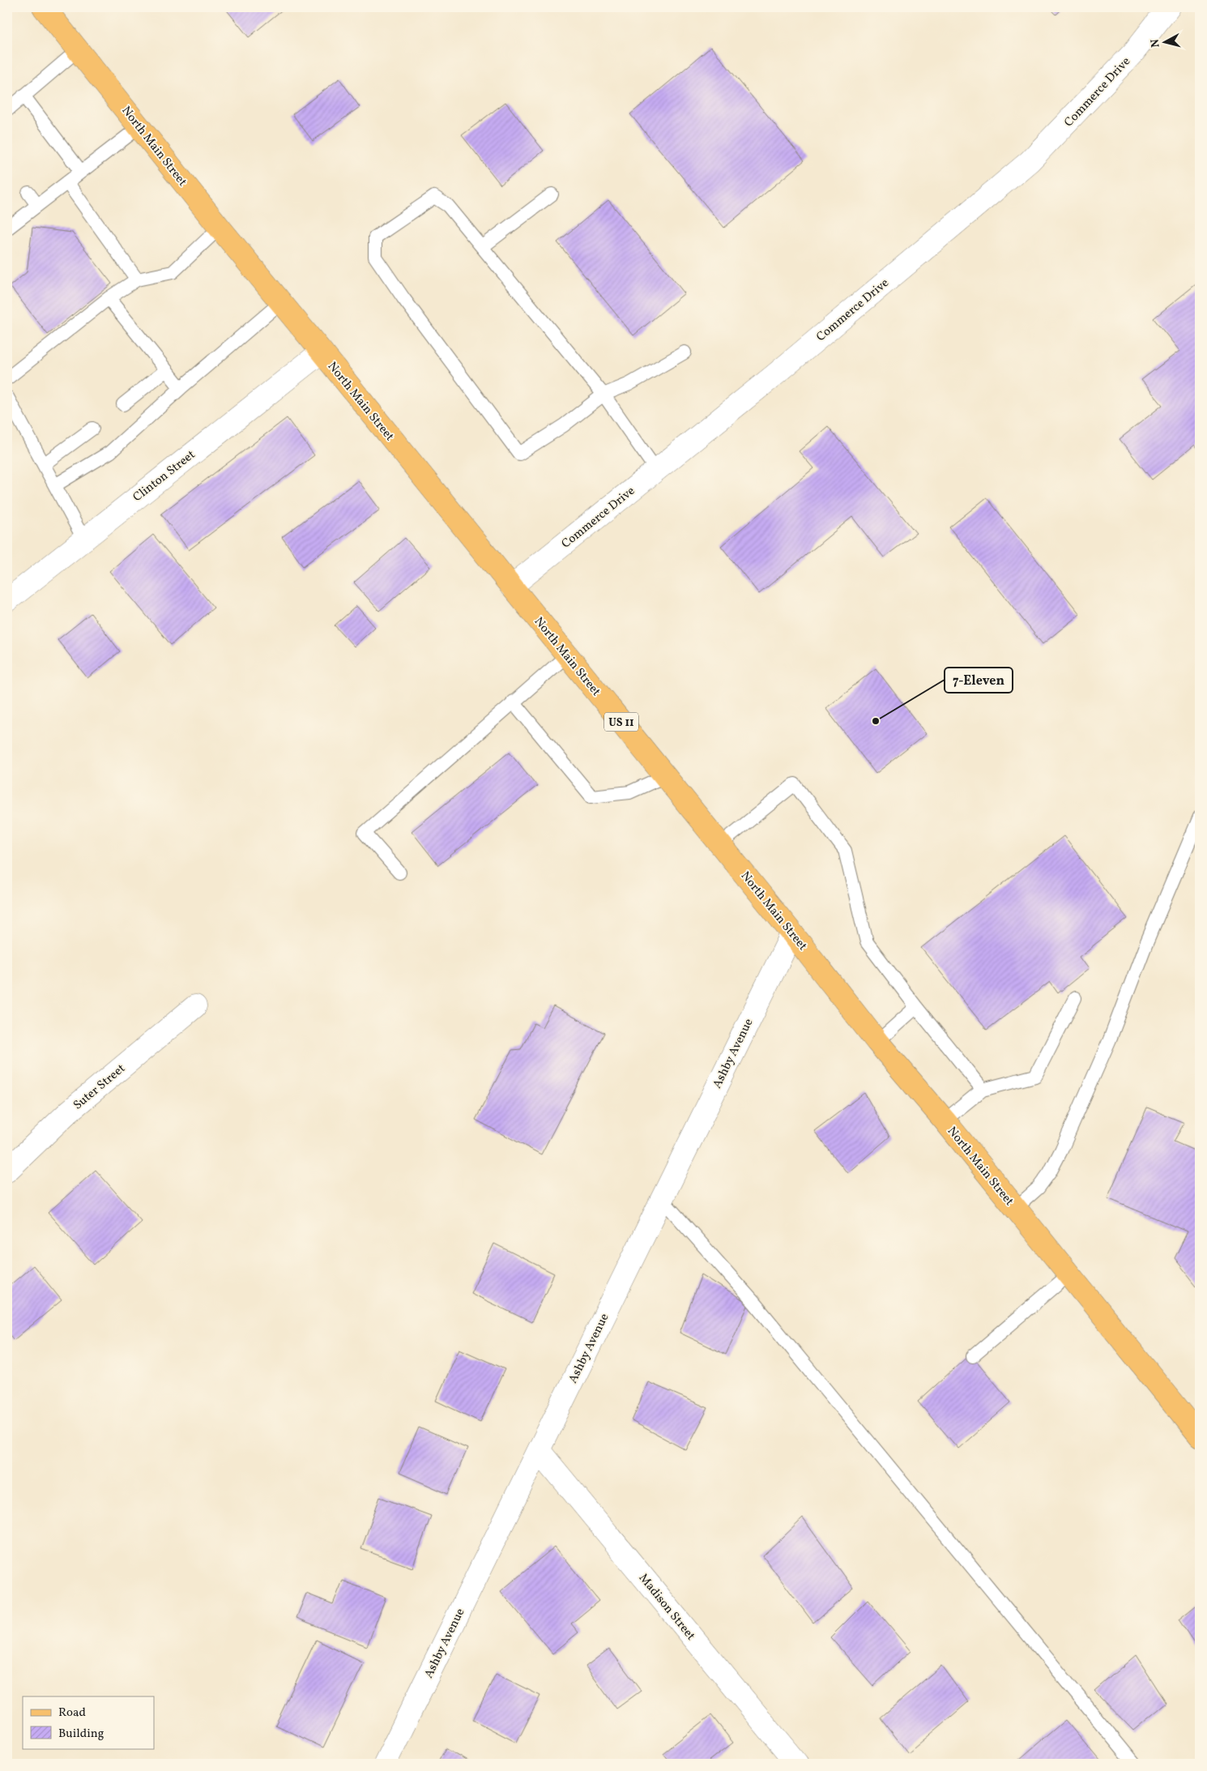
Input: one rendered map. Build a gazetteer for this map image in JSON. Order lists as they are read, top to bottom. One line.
{"streets":{"main road":["North Main Street","US 11"],"street":["Commerce Drive","Clinton Street","Ashby Avenue","Suter Street","Madison Street"]},"crossings":[["Commerce Drive","North Main Street"],["North Main Street","Clinton Street"],["North Main Street","Ashby Avenue"],["Ashby Avenue","Madison Street"]],"places":["7-Eleven"],"legend":["Road","Building"],"north":"left"}
